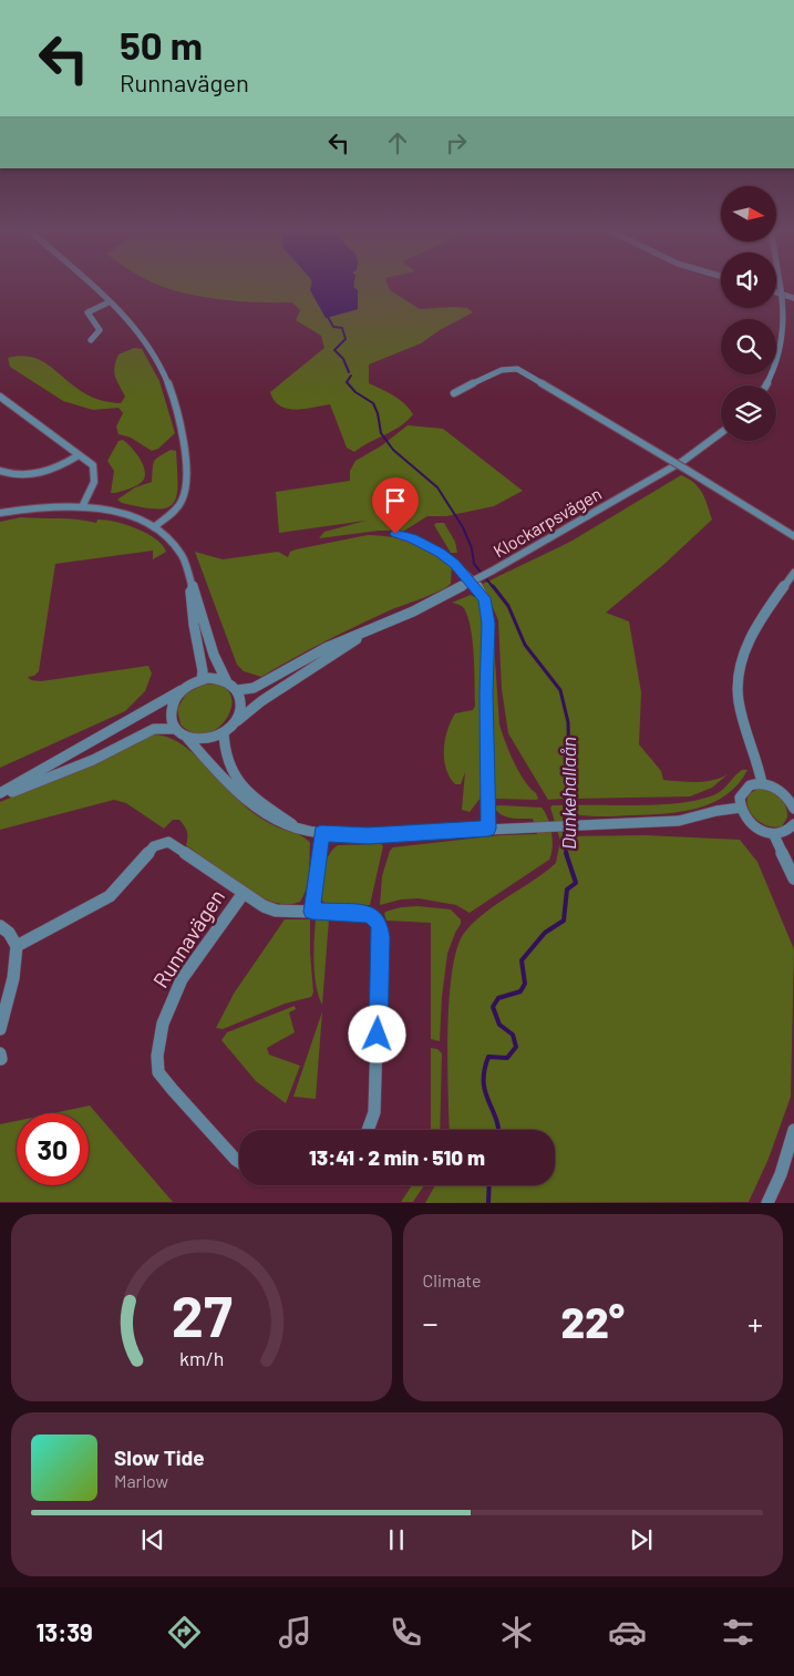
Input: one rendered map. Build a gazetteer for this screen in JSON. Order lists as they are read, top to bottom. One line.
{"streets":{"street":["Klockarpsvägen","Runnavägen"]},"water":["Dunkehallaån"],"north":"right","page":{"turn":["50 m","Runnavägen"],"limit":"30","trip":"13:41 · 2 min · 510 m","tile":"Climate","heat":["−","22°","+"],"song":["Slow Tide","Marlow"],"tabs":"13:39","gauge":["27","km/h"]}}
